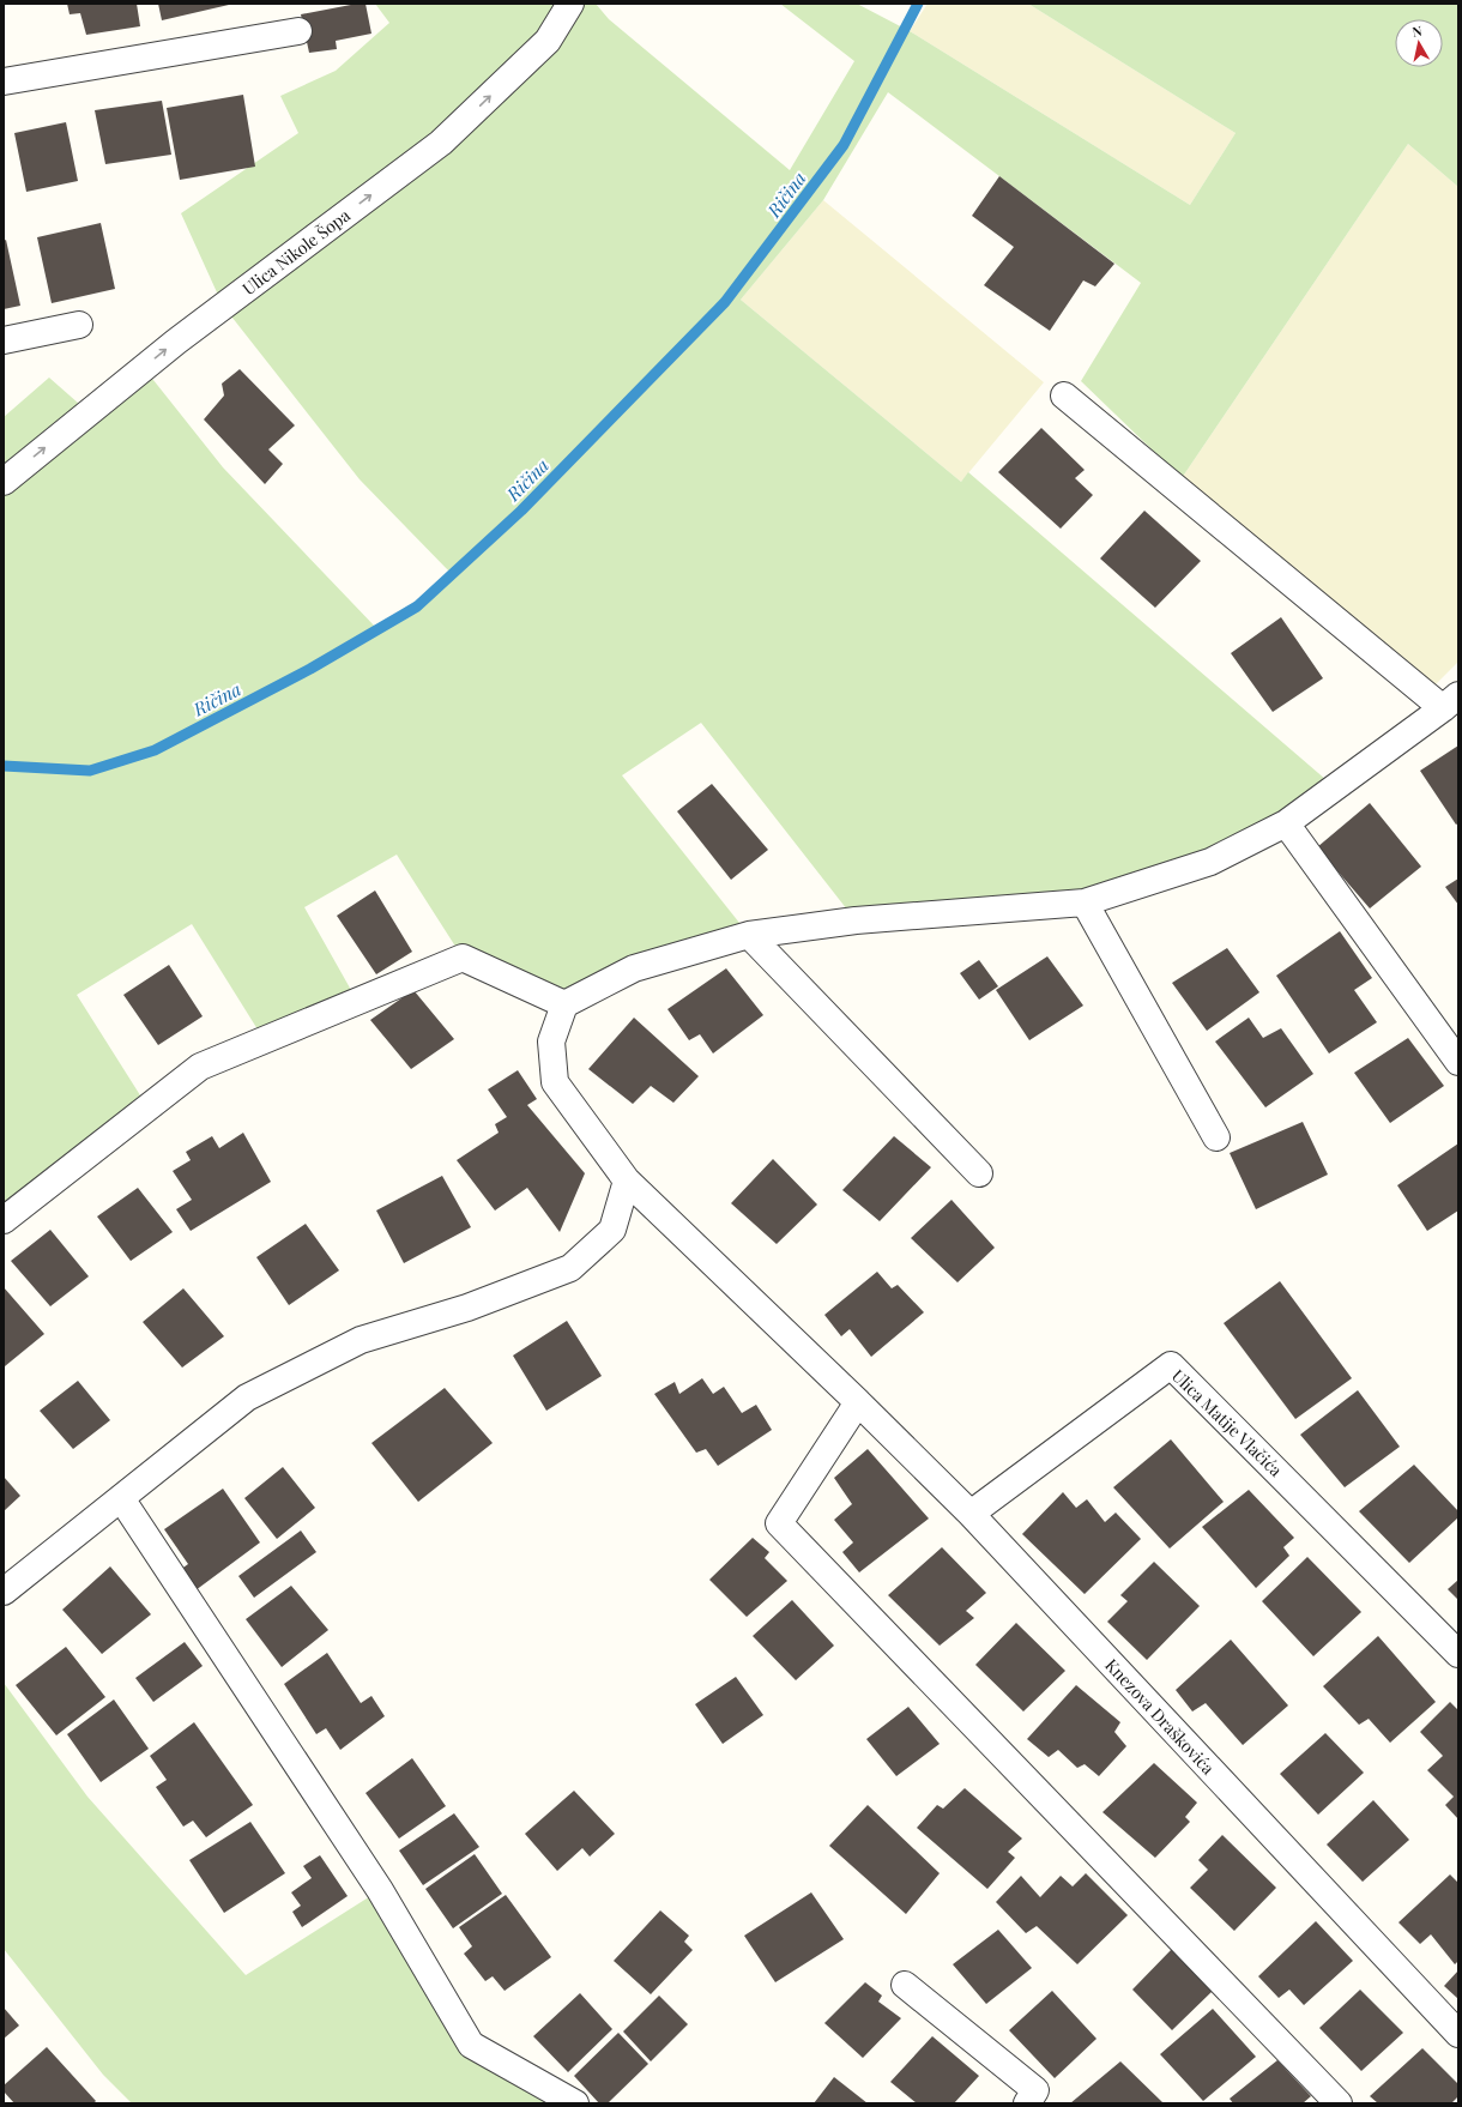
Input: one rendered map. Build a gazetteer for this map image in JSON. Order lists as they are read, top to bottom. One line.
{"streets":{"street":["Ulica Nikole Šopa","Ulica Matije Vlačića","Knezova Draškovića"]},"crossings":[["Ulica Matije Vlačića","Knezova Draškovića"]],"one_way":["Ulica Nikole Šopa"],"water":["Ričina"],"north":"top"}
